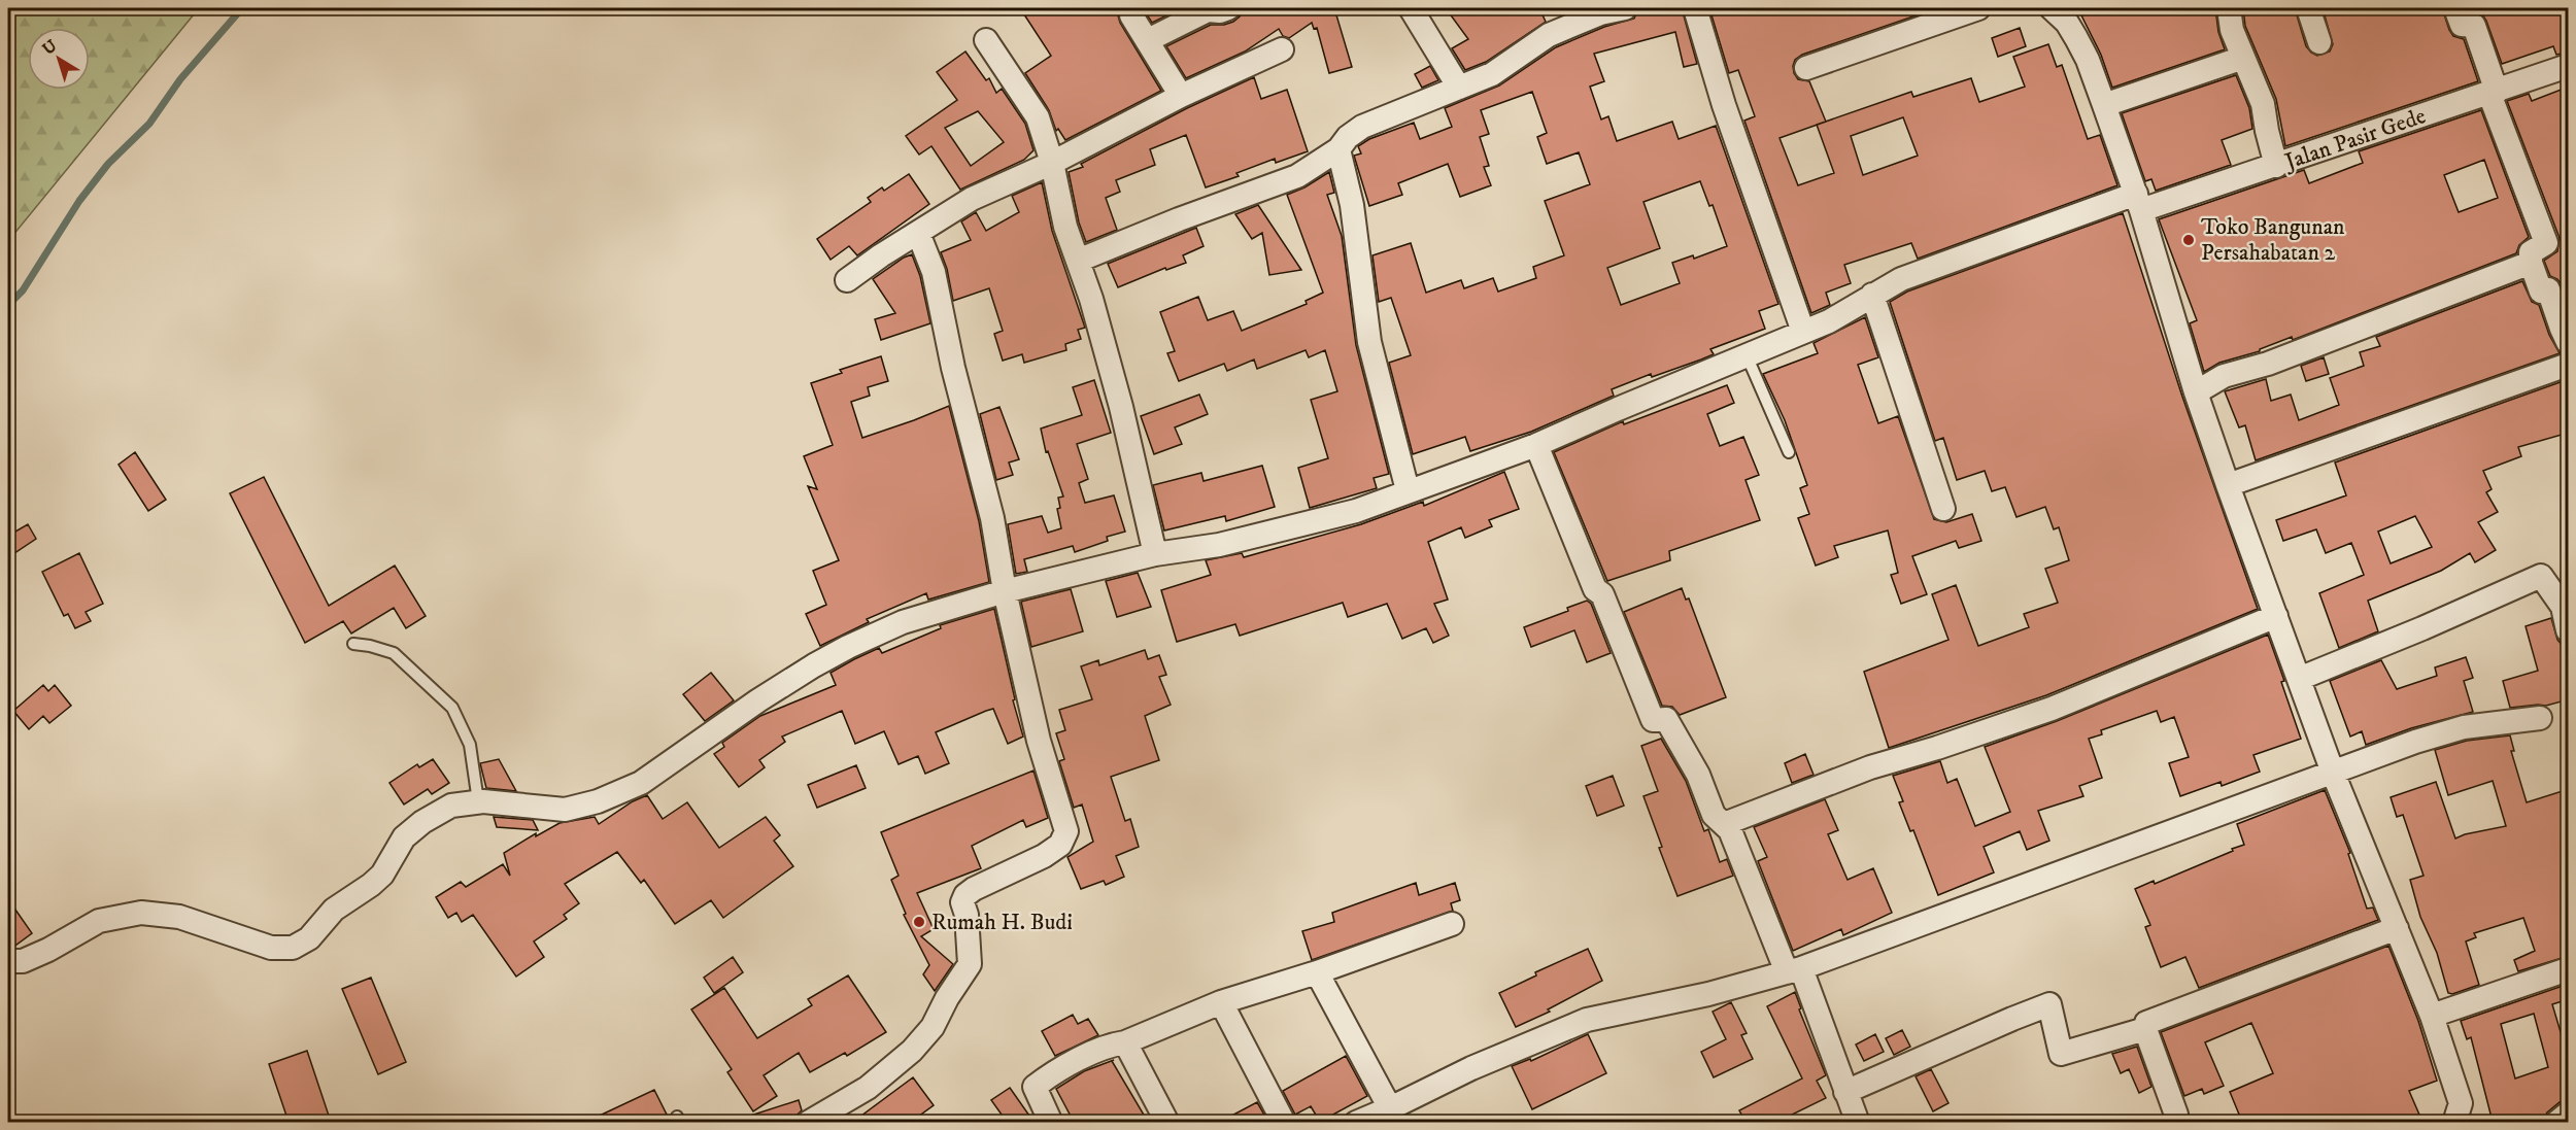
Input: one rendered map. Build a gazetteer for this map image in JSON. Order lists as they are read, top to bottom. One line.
{"streets":{"street":["Jalan Pasir Gede"]},"places":["Toko Bangunan Persahabatan 2","Rumah H. Budi"],"north":"top left"}
